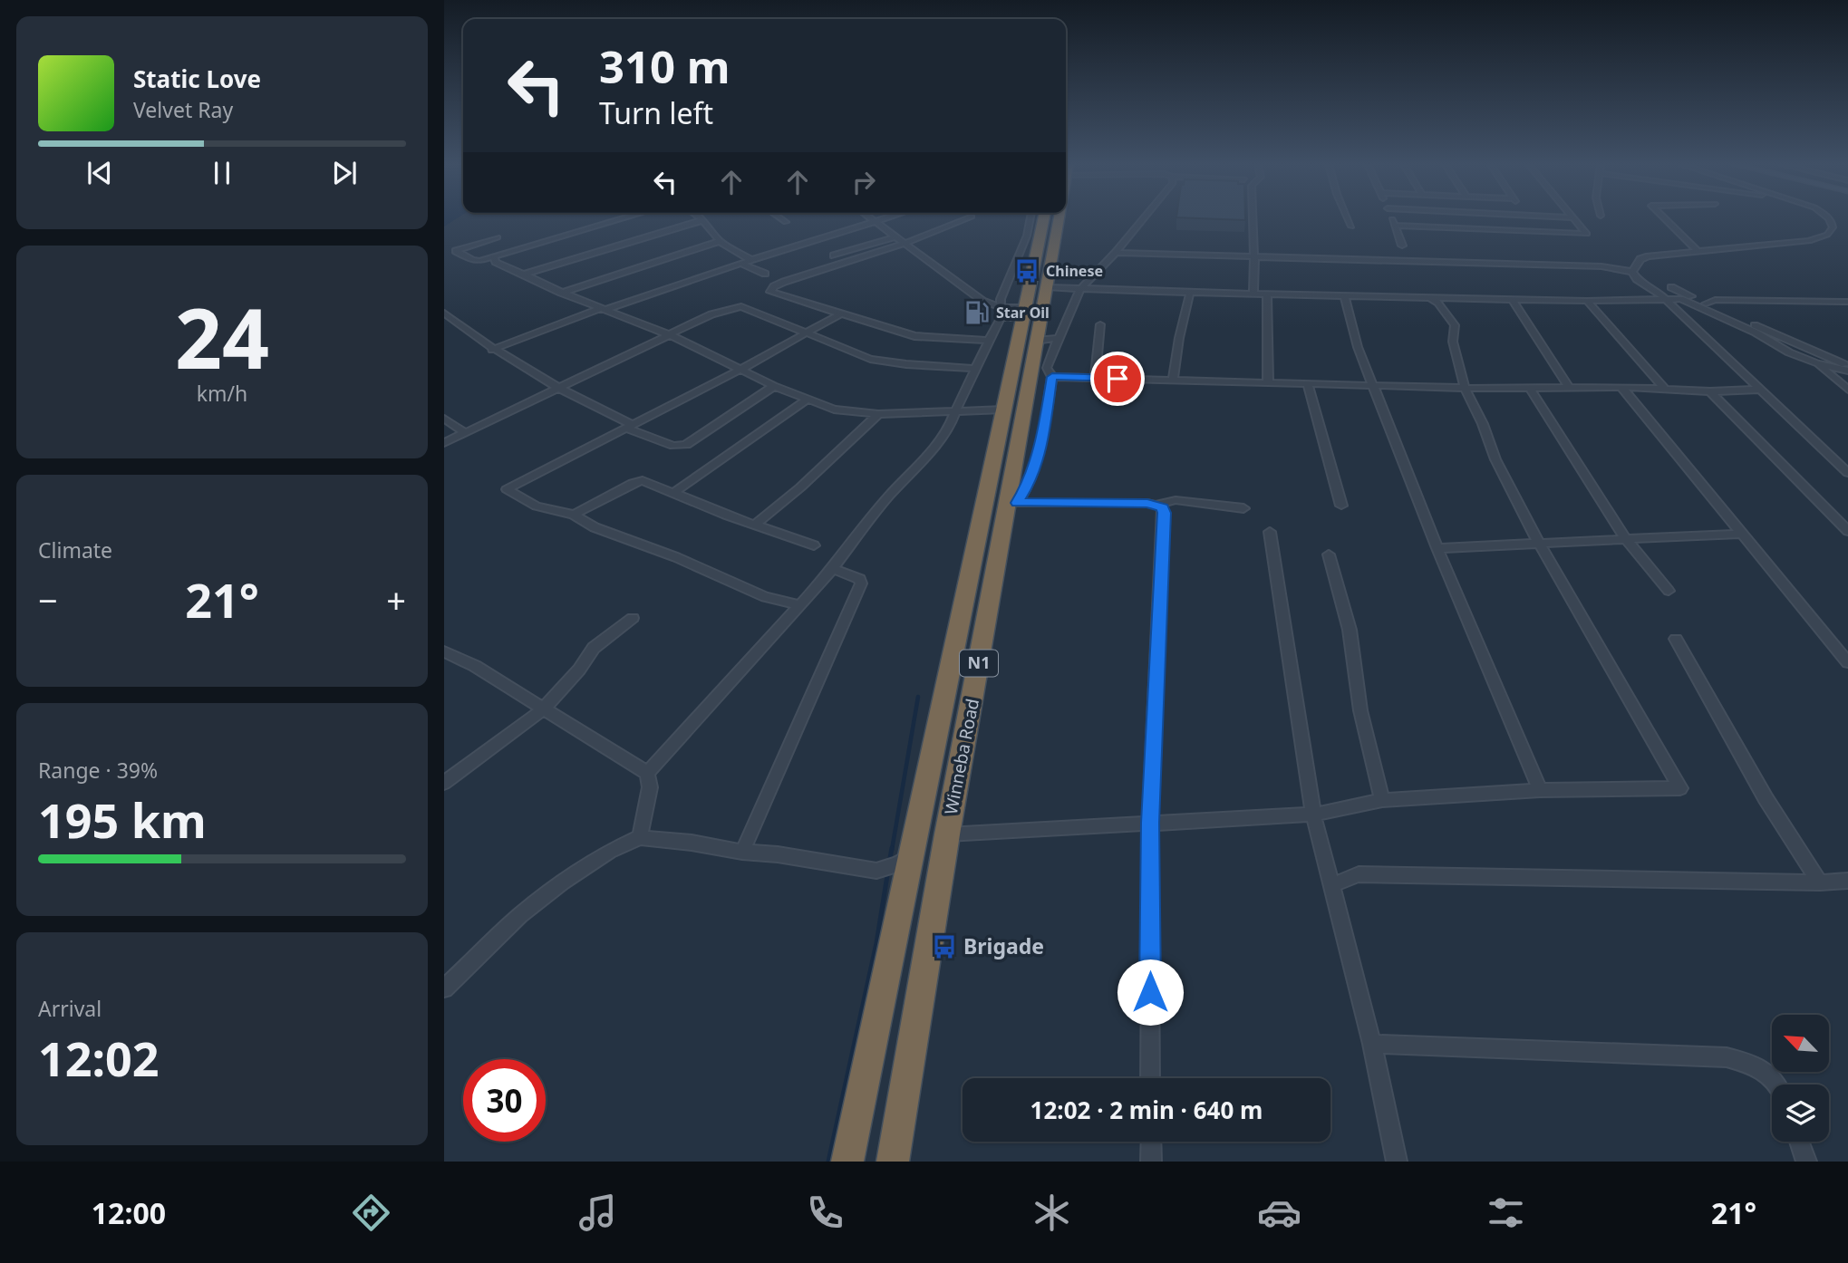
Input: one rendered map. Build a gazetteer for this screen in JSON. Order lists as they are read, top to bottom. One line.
{"streets":{"highway":["N1","Winneba Road"]},"places":{"bus stop":["Chinese","Brigade"],"fuel station":["Star Oil"]},"north":"top left","page":{"turn":["310 m","Turn left"],"song":["Static Love","Velvet Ray"],"tile":[["24","km/h"],"Climate",["Range · 39%","195 km"],["Arrival","12:02"]],"heat":["−","21°","+"],"limit":"30","trip":"12:02 · 2 min · 640 m","tabs":["12:00","21°"]}}
